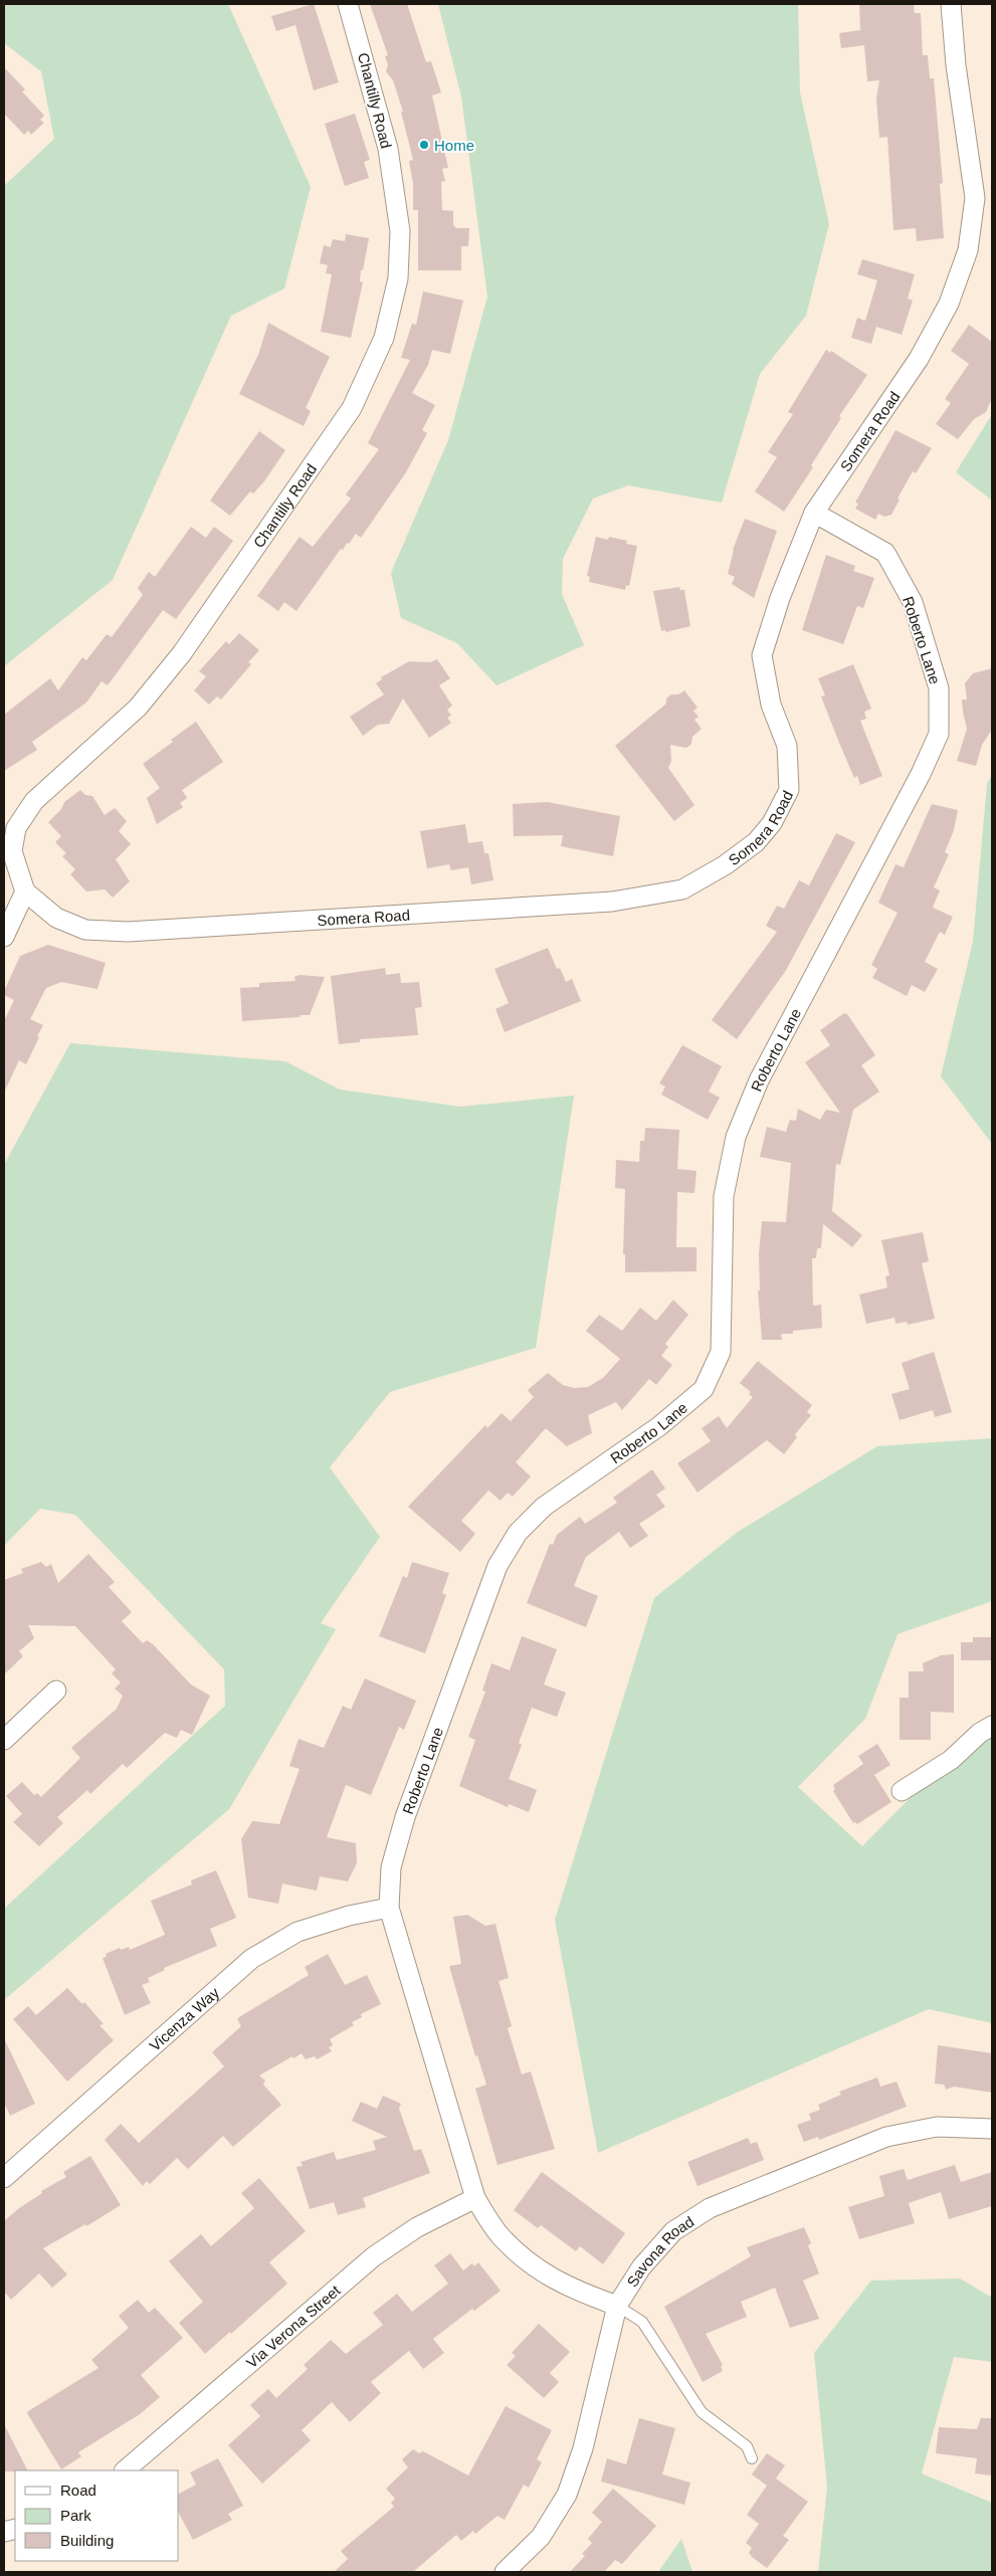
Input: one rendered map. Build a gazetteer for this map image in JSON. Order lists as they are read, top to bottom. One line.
{"streets":{"street":["Chantilly Road","Somera Road","Roberto Lane","Vicenza Way","Savona Road","Via Verona Street"]},"crossings":[["Chantilly Road","Somera Road"],["Somera Road","Roberto Lane"],["Roberto Lane","Vicenza Way"],["Roberto Lane","Savona Road"],["Roberto Lane","Via Verona Street"]],"places":["Home"],"legend":["Road","Park","Building"]}
